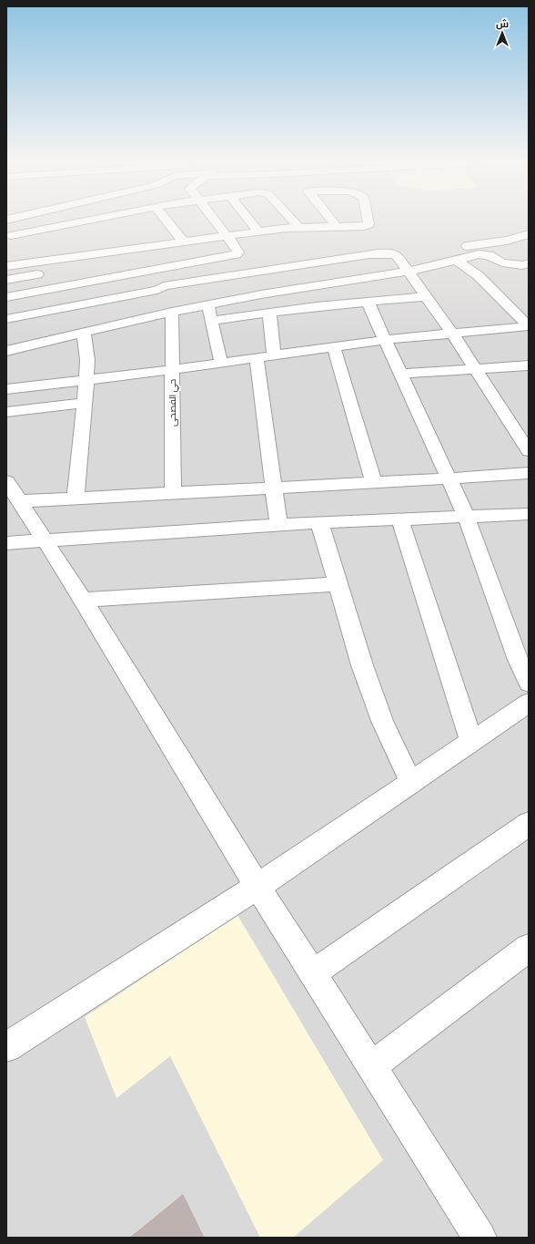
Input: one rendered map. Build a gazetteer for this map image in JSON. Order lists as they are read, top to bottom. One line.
{"streets":{"street":["حي الفصحى"]},"north":"top"}
